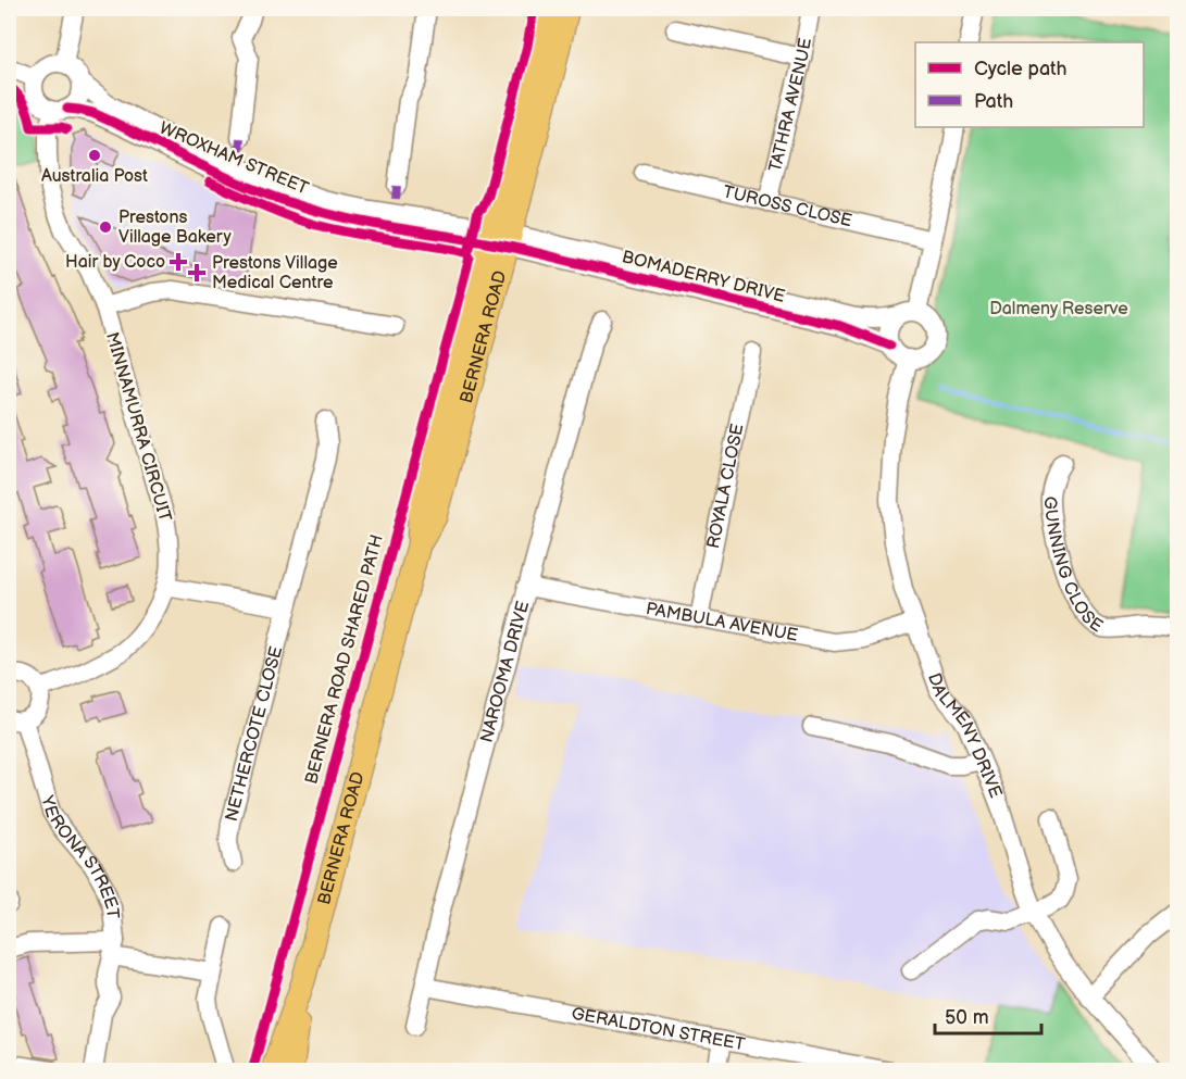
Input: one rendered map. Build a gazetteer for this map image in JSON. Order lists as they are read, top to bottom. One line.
{"streets":{"main road":["BERNERA ROAD"],"street":["TATHRA AVENUE","WROXHAM STREET","TUROSS CLOSE","BOMADERRY DRIVE","MINNAMURRA CIRCUIT","ROYALA CLOSE","GUNNING CLOSE","PAMBULA AVENUE","NAROOMA DRIVE","NETHERCOTE CLOSE","DALMENY DRIVE","YERONA STREET","GERALDTON STREET"],"cycle path":["BERNERA ROAD SHARED PATH"]},"crossings":[["TATHRA AVENUE","TUROSS CLOSE"],["WROXHAM STREET","BOMADERRY DRIVE"],["WROXHAM STREET","BERNERA ROAD"],["WROXHAM STREET","MINNAMURRA CIRCUIT"],["BOMADERRY DRIVE","BERNERA ROAD"],["BOMADERRY DRIVE","DALMENY DRIVE"],["ROYALA CLOSE","PAMBULA AVENUE"],["PAMBULA AVENUE","NAROOMA DRIVE"],["PAMBULA AVENUE","DALMENY DRIVE"],["NAROOMA DRIVE","GERALDTON STREET"]],"parks":["Dalmeny Reserve"],"places":{"other":["Australia Post","Prestons Village Bakery"],"health":["Hair by Coco","Prestons Village Medical Centre"]},"legend":["Cycle path","Path"],"scale_bar":"50 m"}
